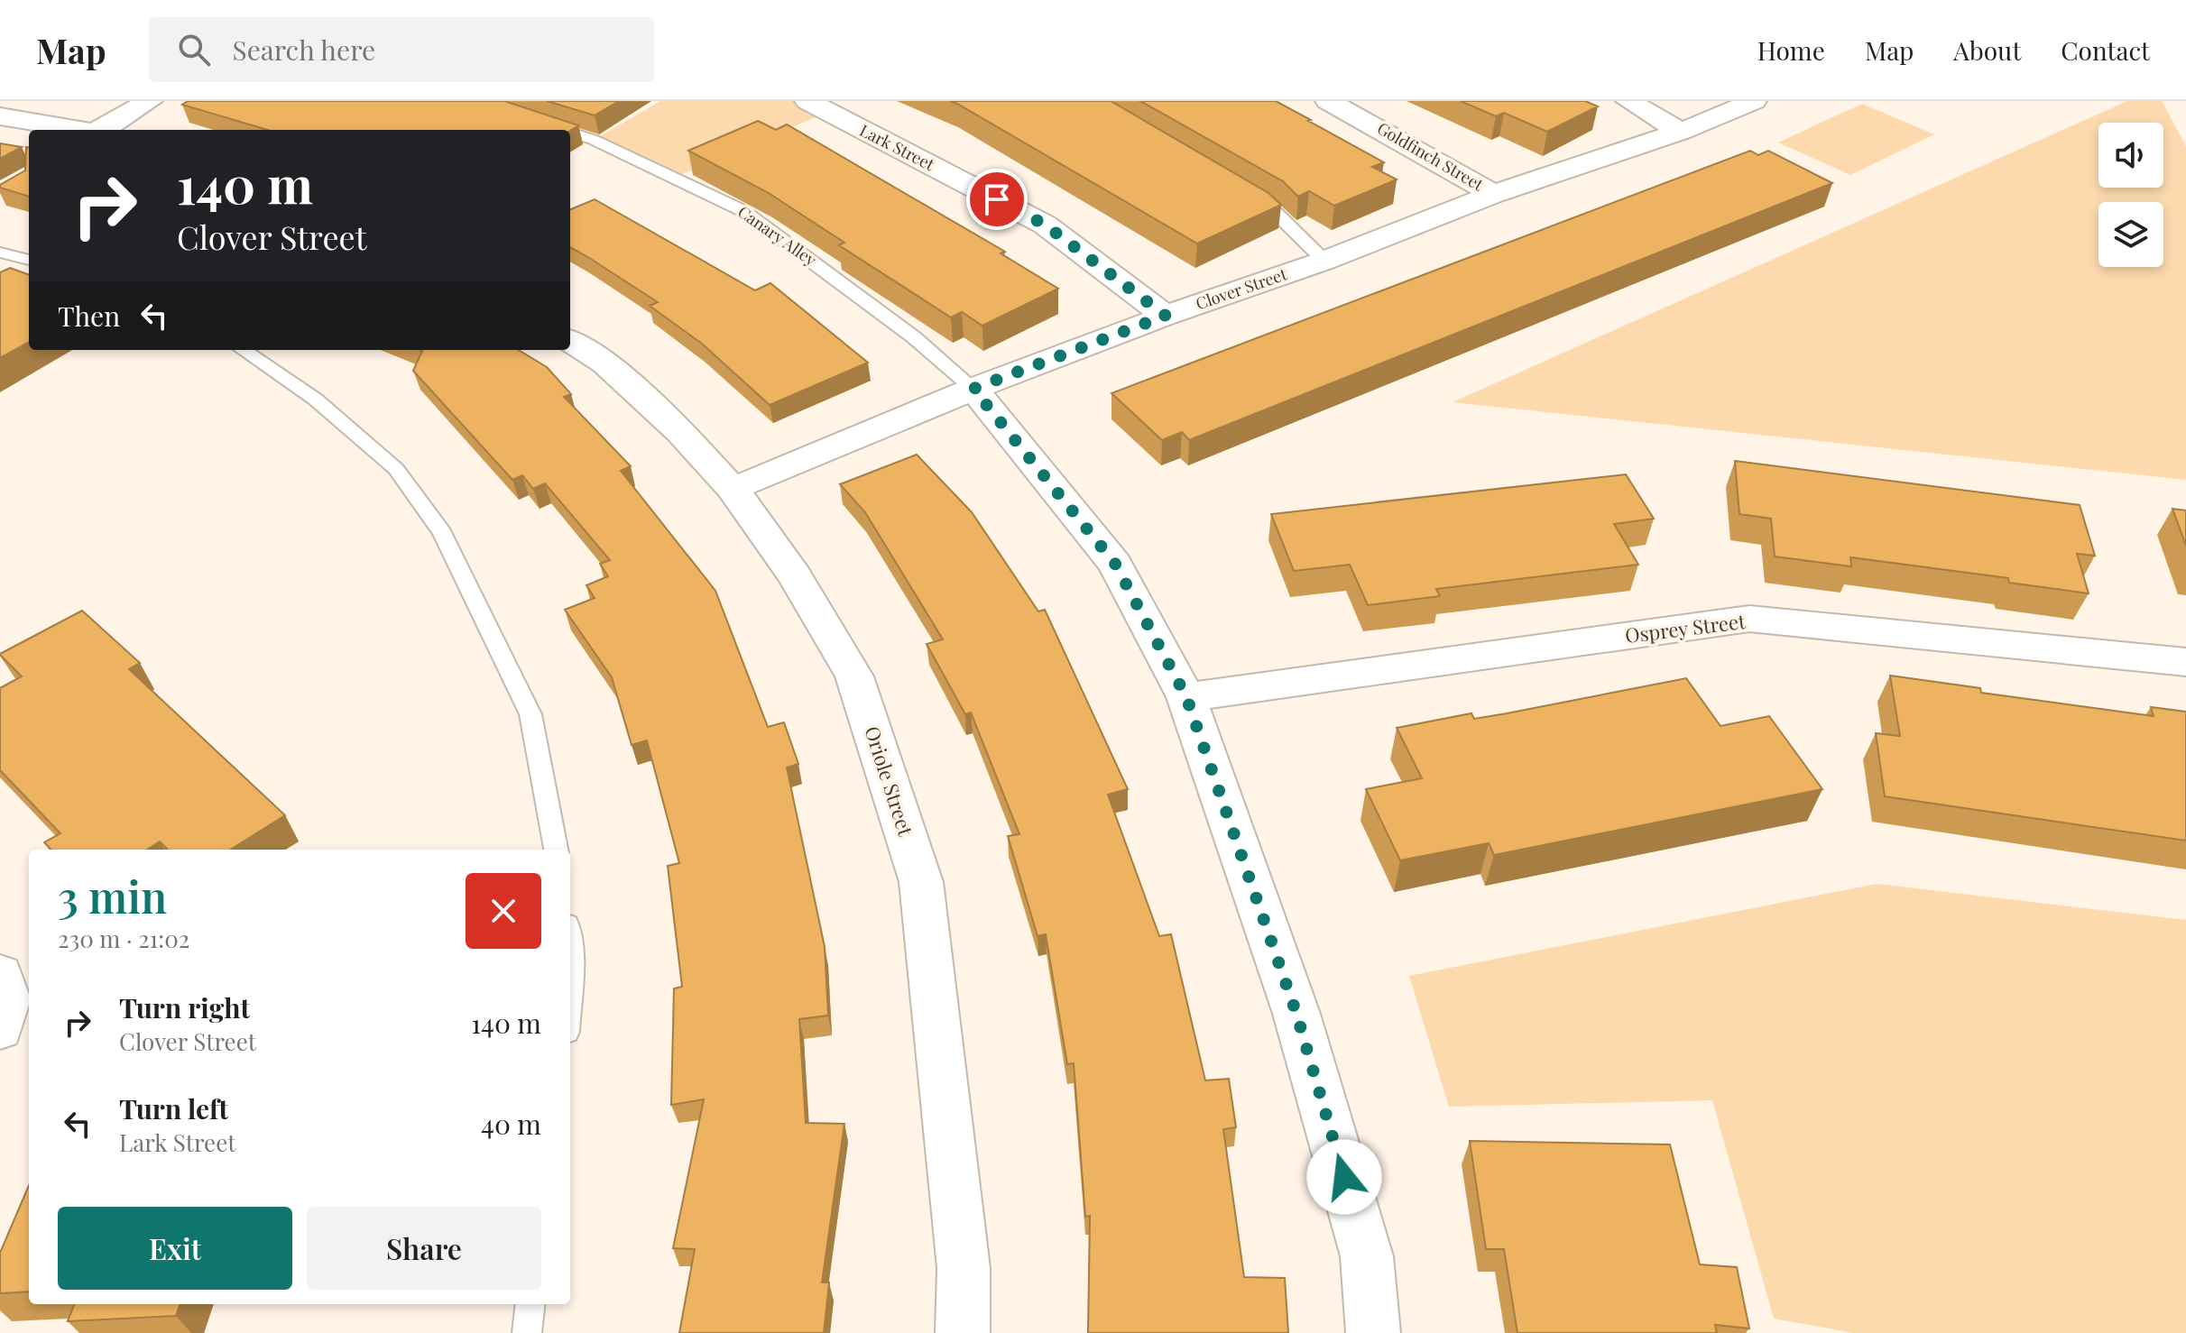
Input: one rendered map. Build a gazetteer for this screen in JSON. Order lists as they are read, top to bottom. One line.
{"streets":{"street":["Lark Street","Goldfinch Street","Clover Street","Osprey Street","Oriole Street"],"lane":["Canary Alley"]},"crossings":[["Lark Street","Clover Street"],["Goldfinch Street","Clover Street"],["Canary Alley","Clover Street"],["Clover Street","Oriole Street"]],"page":{"header":"Map","search":"Search here","nav":["Home","Map","About","Contact"],"turn":["140 m","Clover Street"],"then":"Then","heading":["3 min","230 m · 21:02"],"list":[{"name":"Turn right","note":"Clover Street","value":"140 m"},{"name":"Turn left","note":"Lark Street","value":"40 m"}],"buttons":["Exit","Share"]}}
